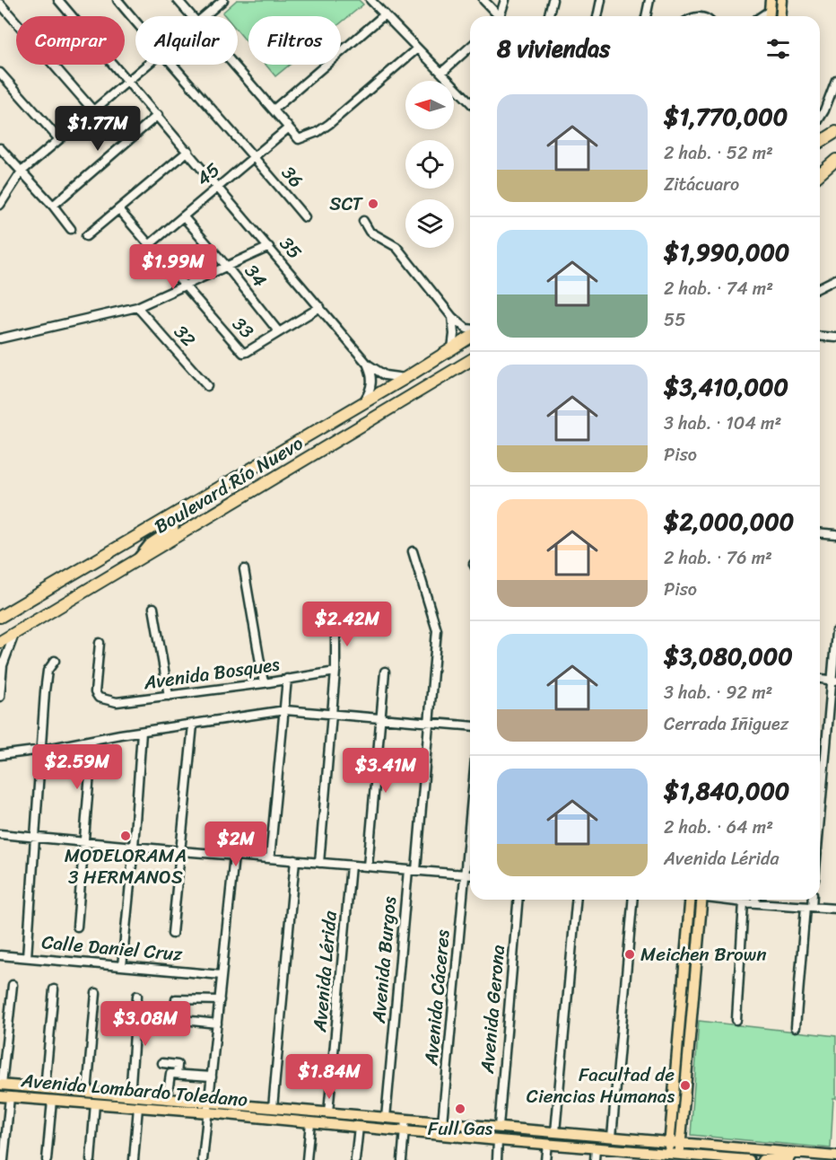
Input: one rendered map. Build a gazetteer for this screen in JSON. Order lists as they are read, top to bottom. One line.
{"streets":{"highway":["Boulevard Río Nuevo"],"main road":["Avenida Lombardo Toledano"],"street":["45","36","35","34","33","32","Avenida Bosques","Calle Daniel Cruz","Avenida Burgos","Avenida Lérida","Avenida Cáceres","Avenida Gerona"]},"crossings":[["45","36"],["45","35"],["45","34"],["45","33"],["35","33"],["35","Boulevard Río Nuevo"],["34","33"],["Avenida Burgos","Avenida Lombardo Toledano"],["Avenida Lérida","Avenida Lombardo Toledano"],["Avenida Cáceres","Avenida Lombardo Toledano"],["Avenida Gerona","Avenida Lombardo Toledano"]],"places":["SCT","MODELORAMA 3 HERMANOS","Meichen Brown","Facultad de Ciencias Humanas","Full Gas"],"north":"left","page":{"chip":["Comprar","Alquilar","Filtros"],"heading":"8 viviendas","list":[{"name":"$1,770,000","note":"2 hab. · 52 m² · Zitácuaro"},{"name":"$1,990,000","note":"2 hab. · 74 m² · 55"},{"name":"$3,410,000","note":"3 hab. · 104 m² · Piso"},{"name":"$2,000,000","note":"2 hab. · 76 m² · Piso"},{"name":"$3,080,000","note":"3 hab. · 92 m² · Cerrada Iñiguez"},{"name":"$1,840,000","note":"2 hab. · 64 m² · Avenida Lérida"}],"price":["$1.77M","$1.99M","$2.42M","$2.59M","$3.41M","$2M","$3.08M","$1.84M"]}}
